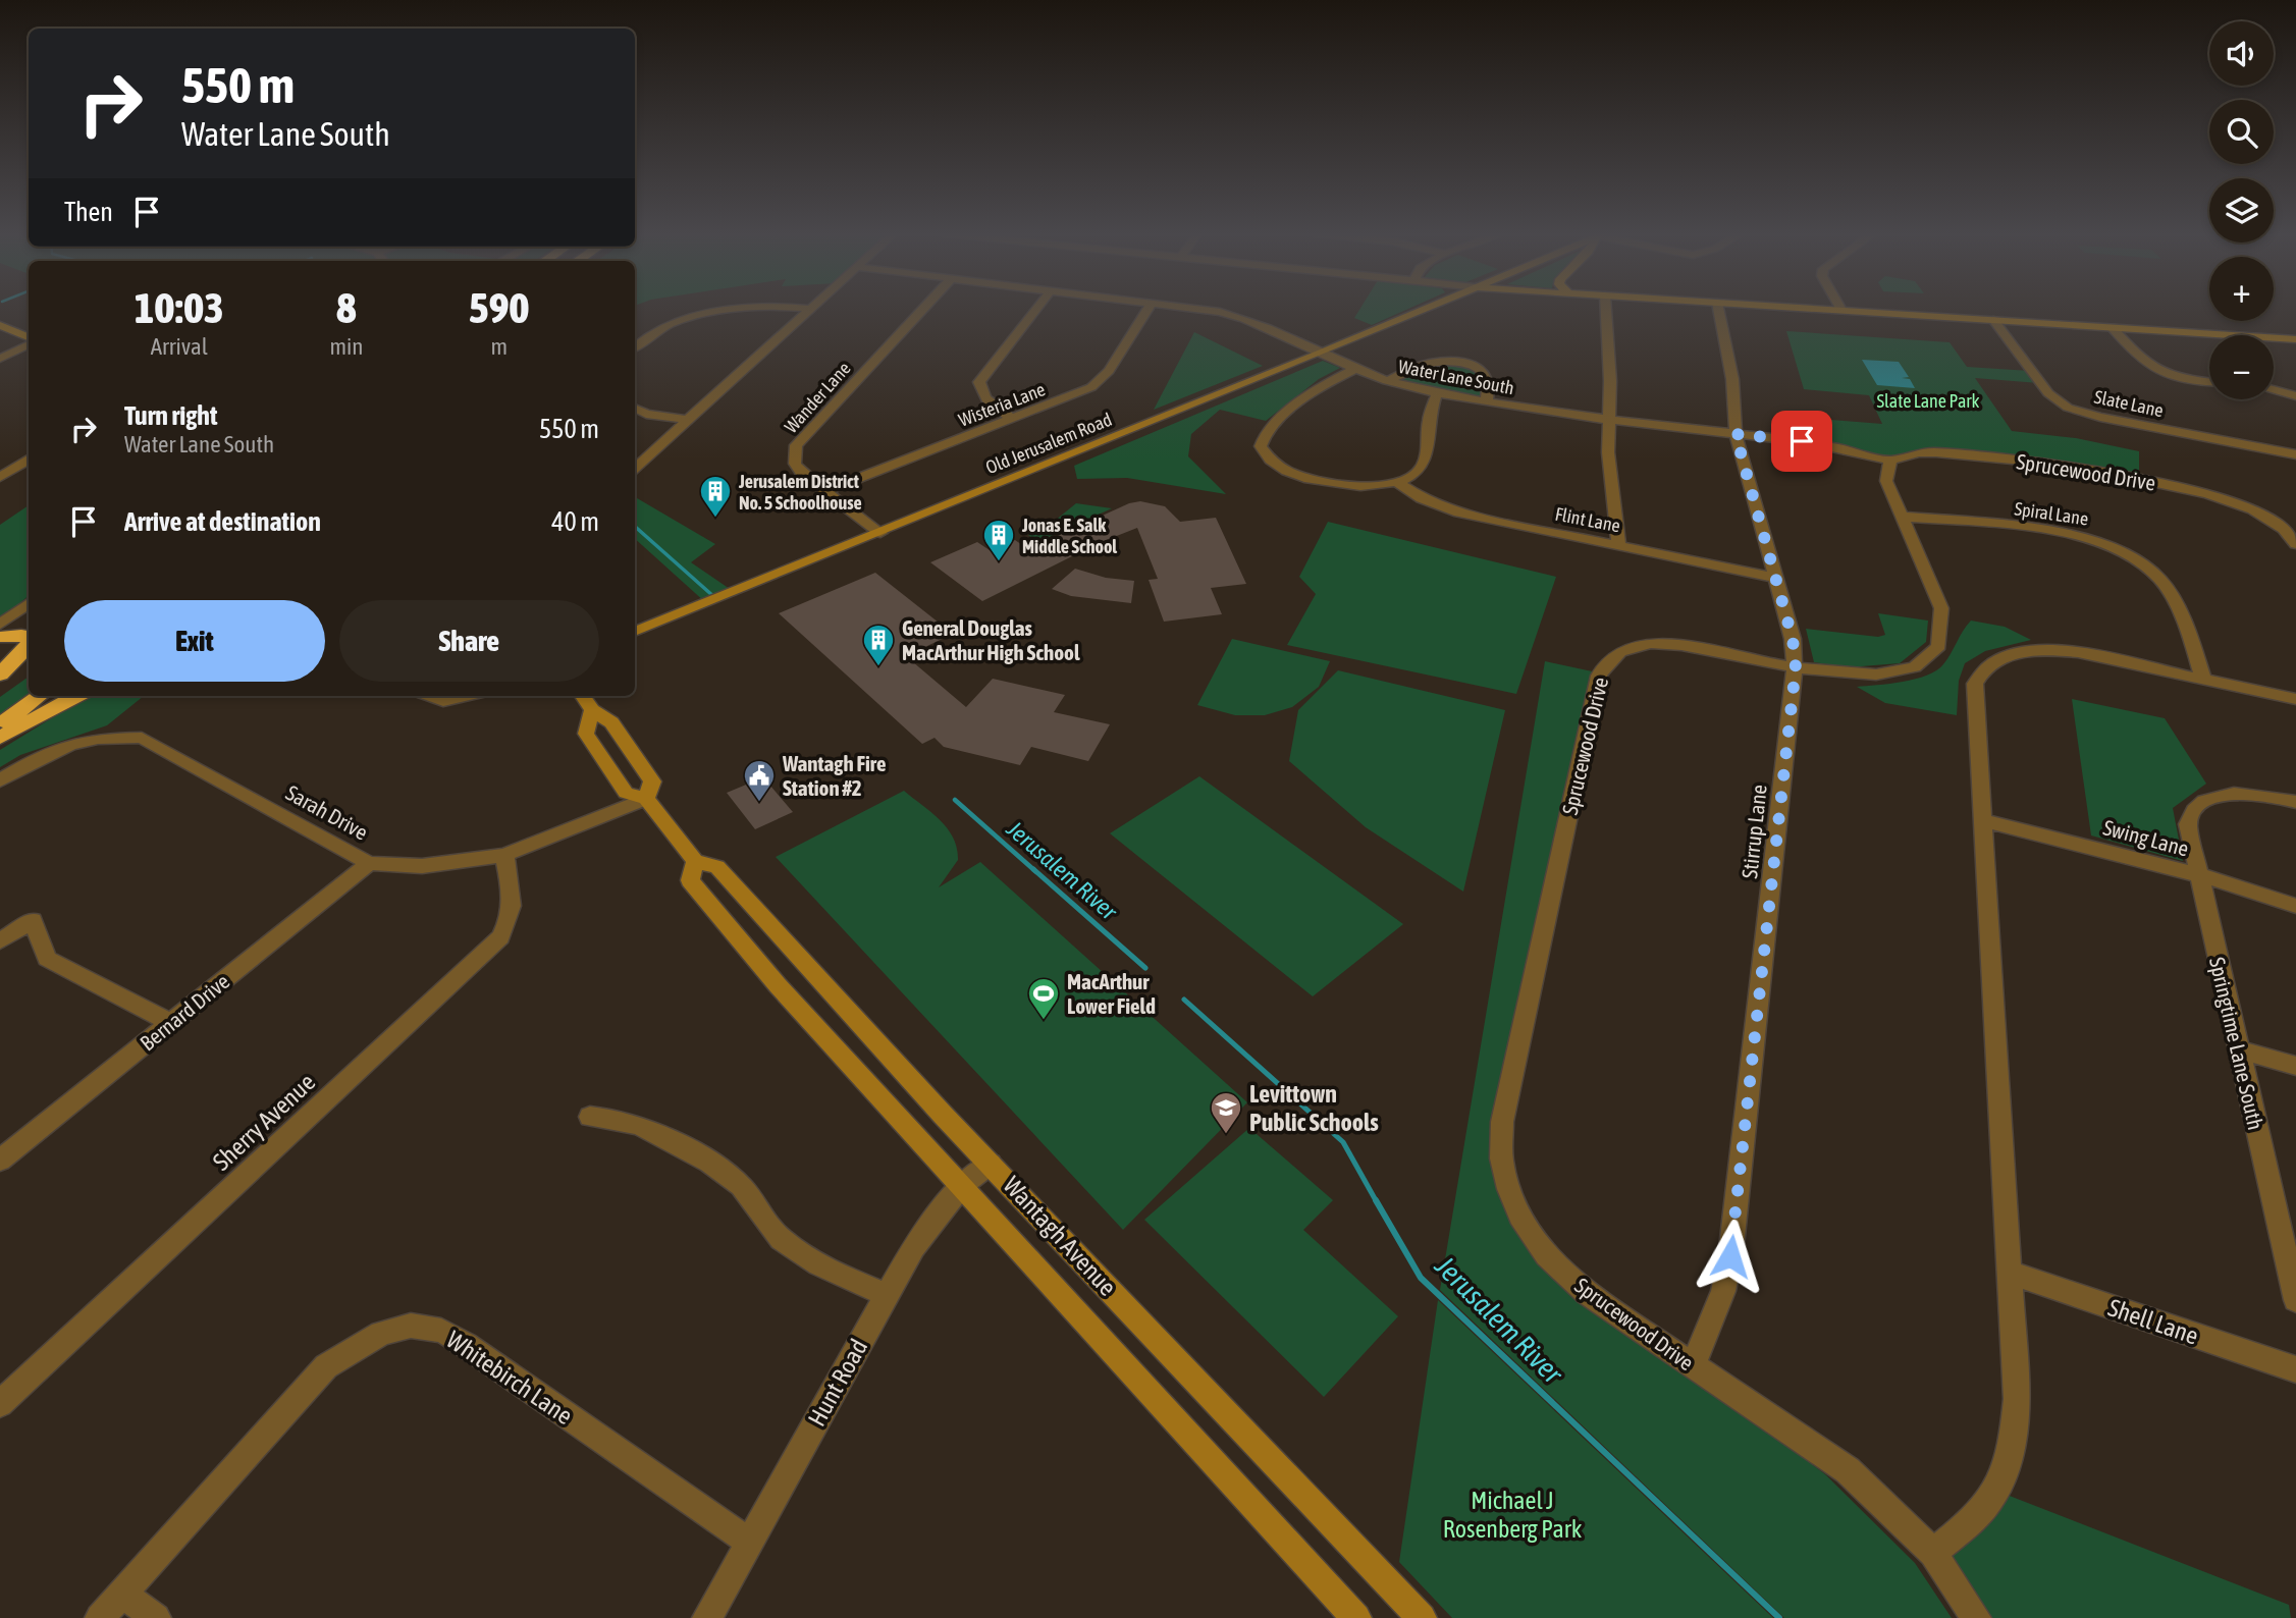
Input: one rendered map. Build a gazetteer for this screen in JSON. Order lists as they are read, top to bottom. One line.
{"streets":{"main road":["Old Jerusalem Road","Wantagh Avenue"],"street":["Water Lane South","Wander Lane","Slate Lane","Wisteria Lane","Sprucewood Drive","Spiral Lane","Flint Lane","Sarah Drive","Stirrup Lane","Swing Lane","Bernard Drive","Springtime Lane South","Sherry Avenue","Shell Lane","Whitebirch Lane","Hunt Road"]},"crossings":[["Water Lane South","Old Jerusalem Road"],["Water Lane South","Sprucewood Drive"],["Water Lane South","Stirrup Lane"],["Wander Lane","Wisteria Lane"],["Wander Lane","Old Jerusalem Road"],["Sprucewood Drive","Spiral Lane"],["Sprucewood Drive","Stirrup Lane"],["Flint Lane","Stirrup Lane"],["Sarah Drive","Bernard Drive"],["Sarah Drive","Sherry Avenue"],["Sarah Drive","Wantagh Avenue"],["Swing Lane","Springtime Lane South"],["Wantagh Avenue","Hunt Road"],["Whitebirch Lane","Hunt Road"]],"water":["Jerusalem River"],"parks":["Slate Lane Park","Michael J Rosenberg Park"],"places":{"building":["Jerusalem District No. 5 Schoolhouse","Jonas E. Salk Middle School","General Douglas MacArthur High School"],"public building":["Wantagh Fire Station #2"],"sports":["MacArthur Lower Field"],"school or university":["Levittown Public Schools"]},"page":{"map_buttons":["+","−"],"turn":["550 m","Water Lane South"],"then":"Then","eta":["10:03","Arrival","8","min","590","m"],"list":[{"name":"Turn right","note":"Water Lane South","value":"550 m"},{"name":"Arrive at destination","value":"40 m"}],"buttons":["Exit","Share"]}}
